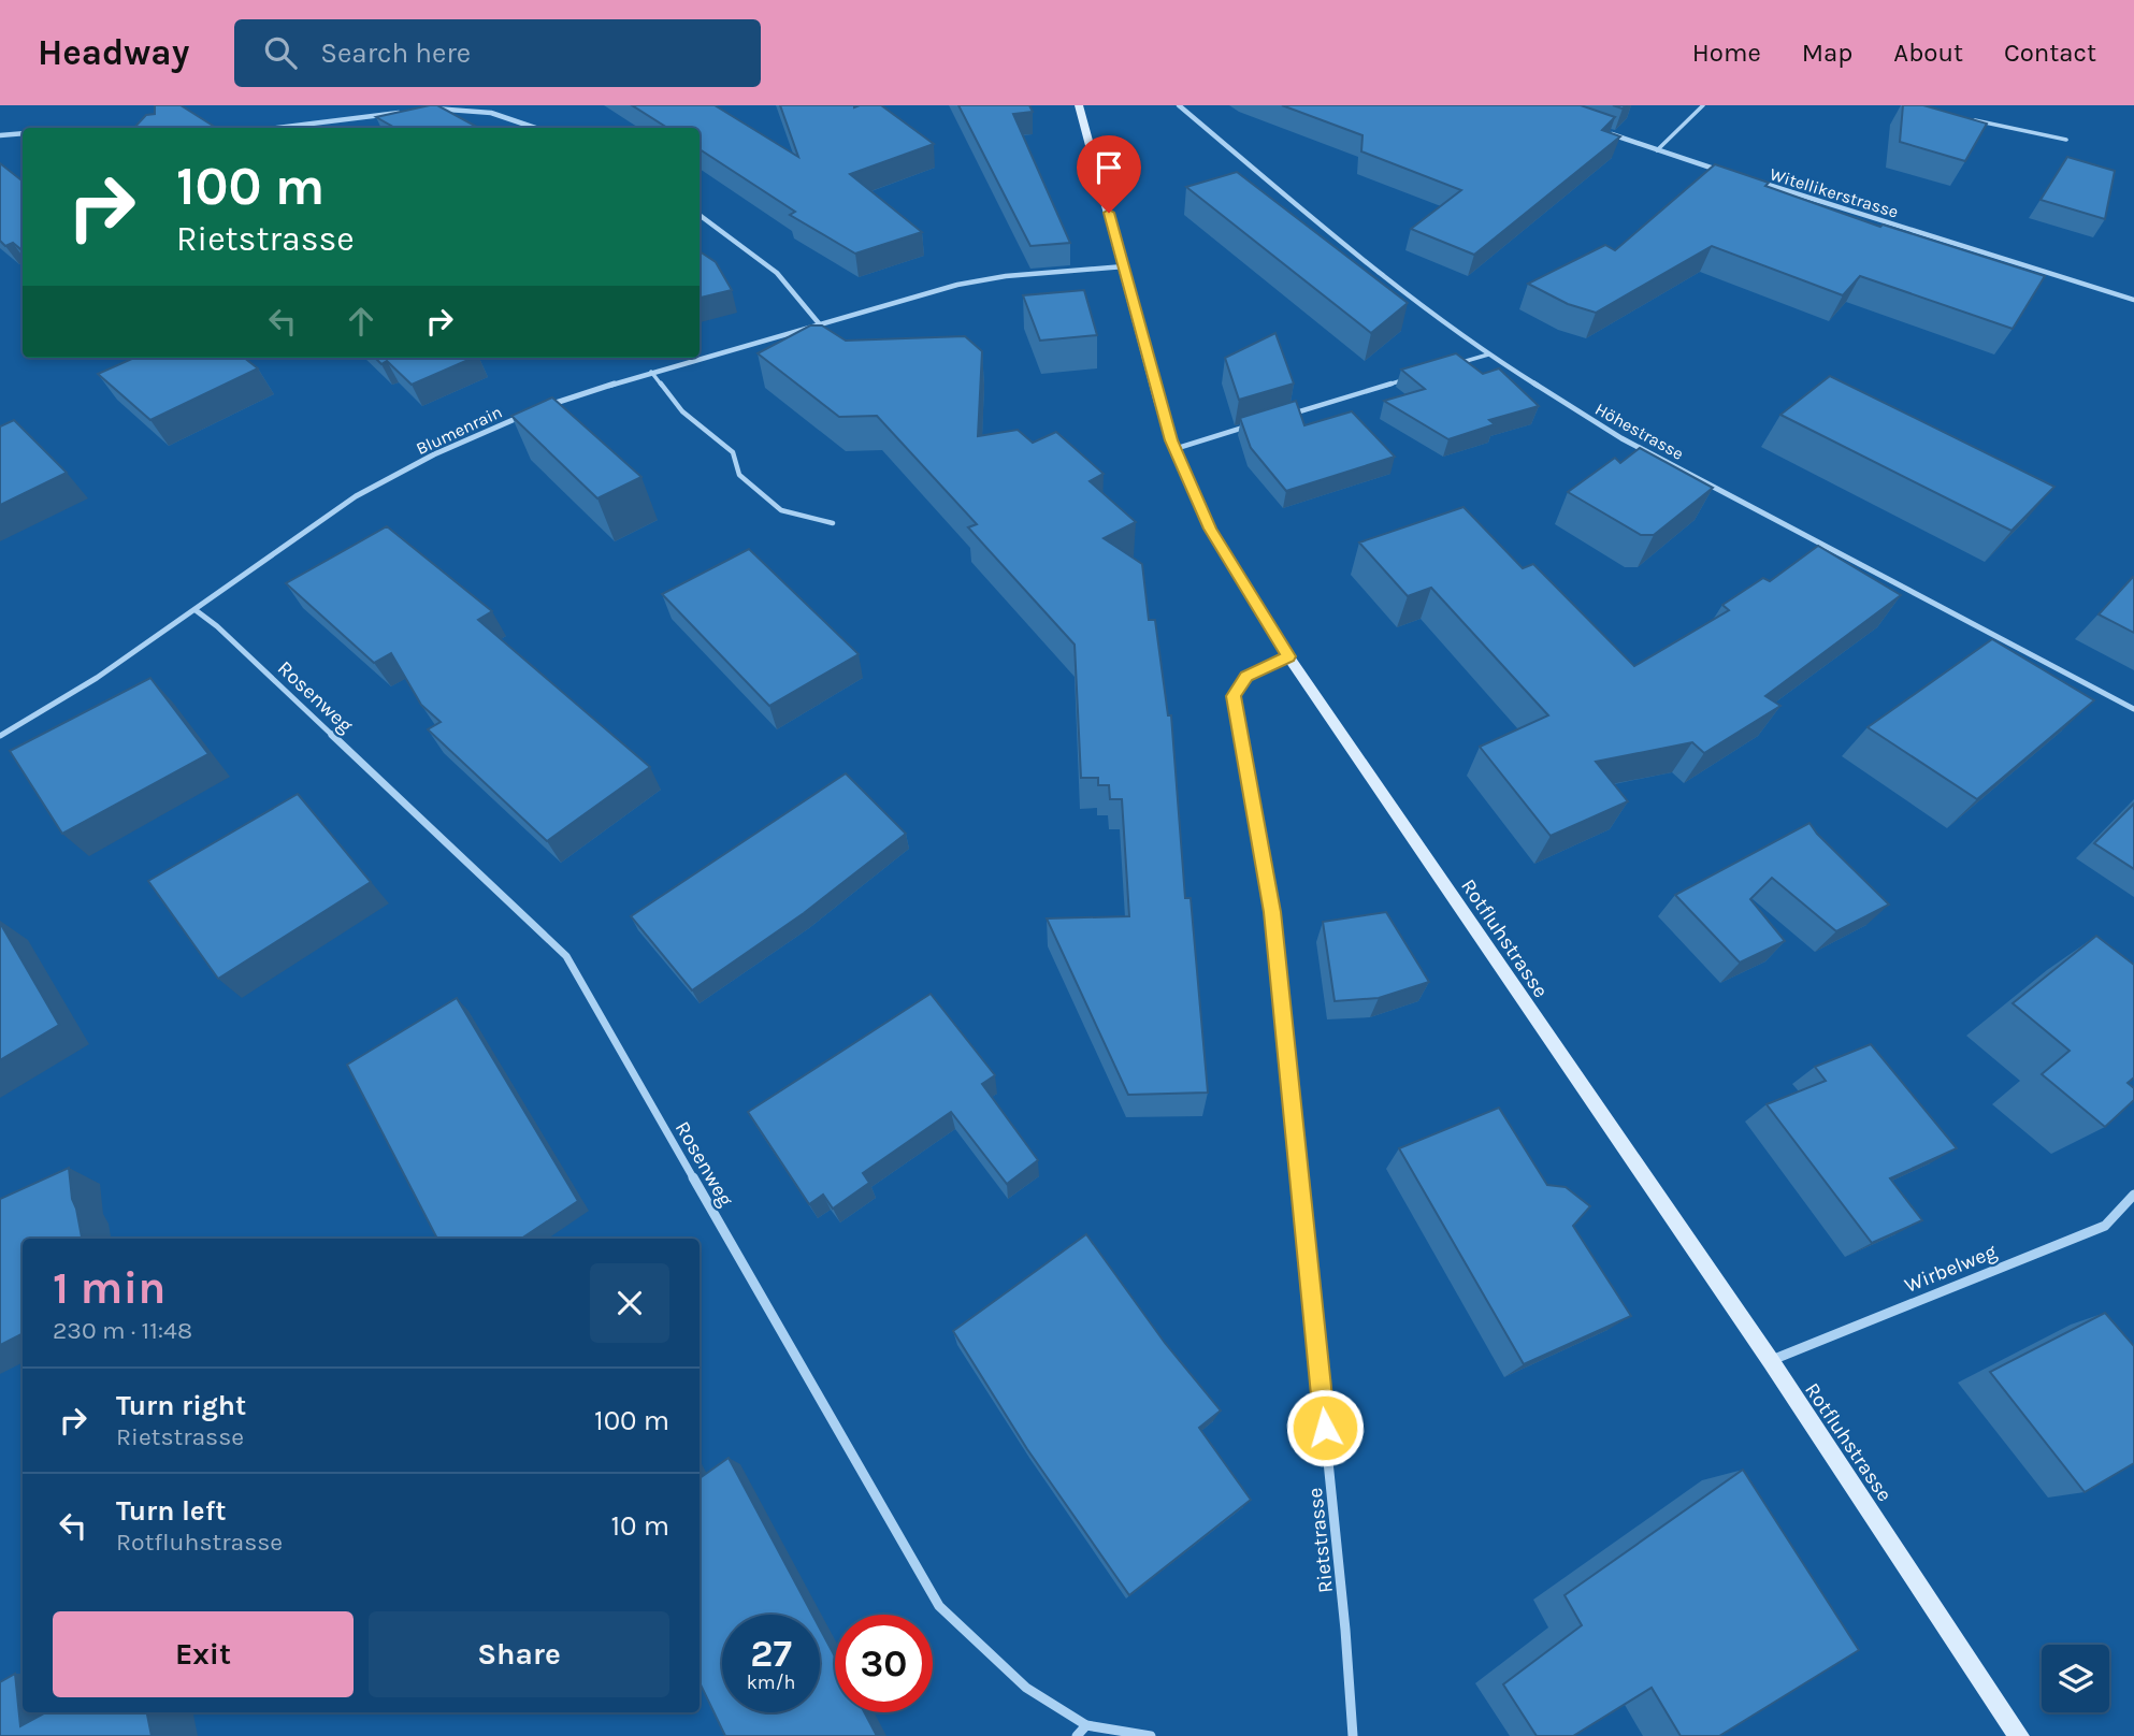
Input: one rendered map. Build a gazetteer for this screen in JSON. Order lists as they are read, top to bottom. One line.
{"streets":{"main road":["Rotfluhstrasse"],"street":["Witellikerstrasse","Blumenrain","Höhestrasse","Rosenweg","Wirbelweg","Rietstrasse"]},"crossings":[["Blumenrain","Rosenweg"],["Rotfluhstrasse","Wirbelweg"],["Rotfluhstrasse","Rietstrasse"]],"page":{"header":"Headway","search":"Search here","nav":["Home","Map","About","Contact"],"turn":["100 m","Rietstrasse"],"heading":["1 min","230 m · 11:48"],"list":[{"name":"Turn right","note":"Rietstrasse","value":"100 m"},{"name":"Turn left","note":"Rotfluhstrasse","value":"10 m"}],"buttons":["Exit","Share"],"speed":"27 km/h","limit":"30"}}
